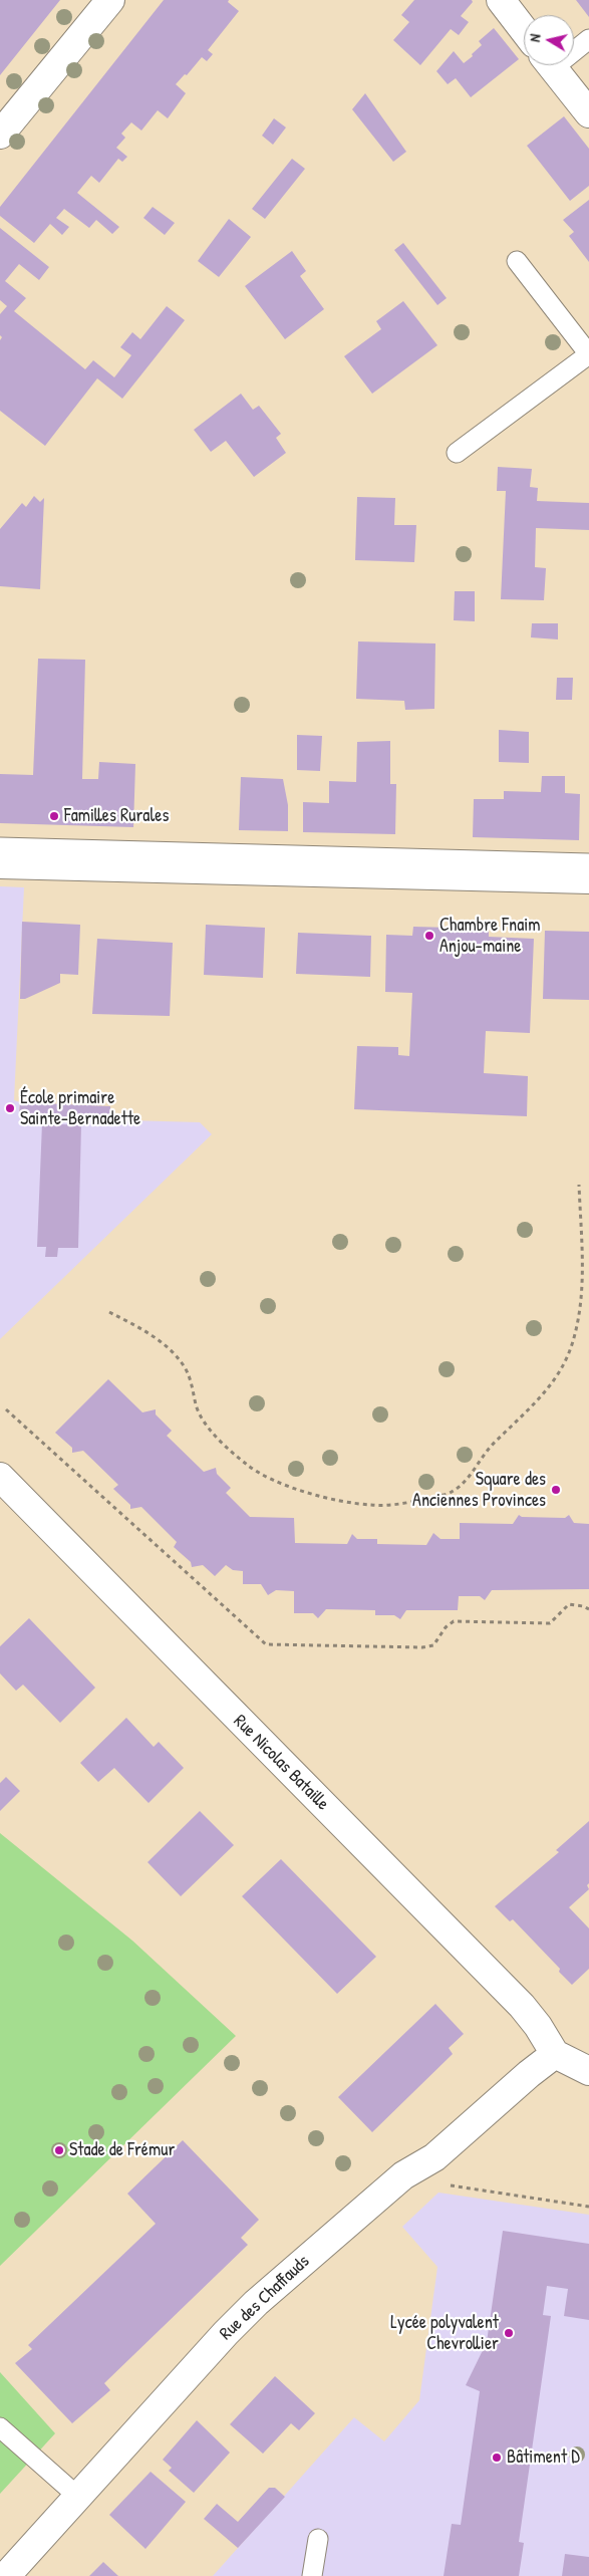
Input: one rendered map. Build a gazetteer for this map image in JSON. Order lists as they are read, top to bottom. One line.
{"streets":{"street":["Rue Nicolas Bataille","Rue des Chaffauds"]},"crossings":[["Rue Nicolas Bataille","Rue des Chaffauds"]],"places":["Familles Rurales","Chambre Fnaim Anjou-maine","École primaire Sainte-Bernadette","Square des Anciennes Provinces","Stade de Frémur","Lycée polyvalent Chevrollier","Bâtiment D"],"north":"left"}
